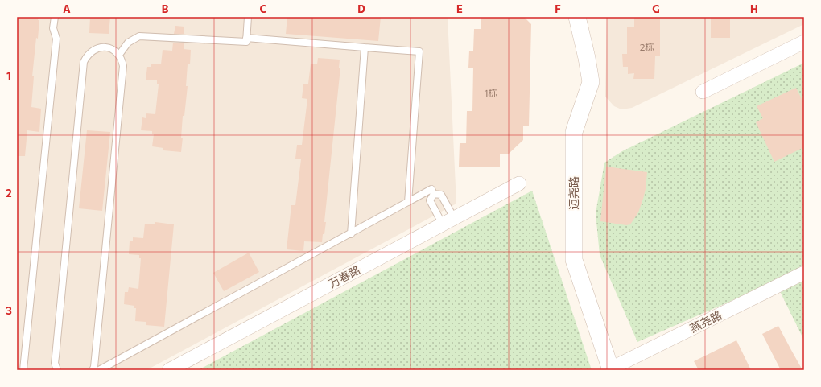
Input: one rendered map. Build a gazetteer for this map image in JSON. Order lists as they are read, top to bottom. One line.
{"streets":{"street":["迈尧路","万春路","燕尧路"]},"crossings":[["迈尧路","燕尧路"]],"house_numbers":["2栋","1栋"],"grid":{"columns":["A","B","C","D","E","F","G","H"],"rows":["1","2","3"]}}
